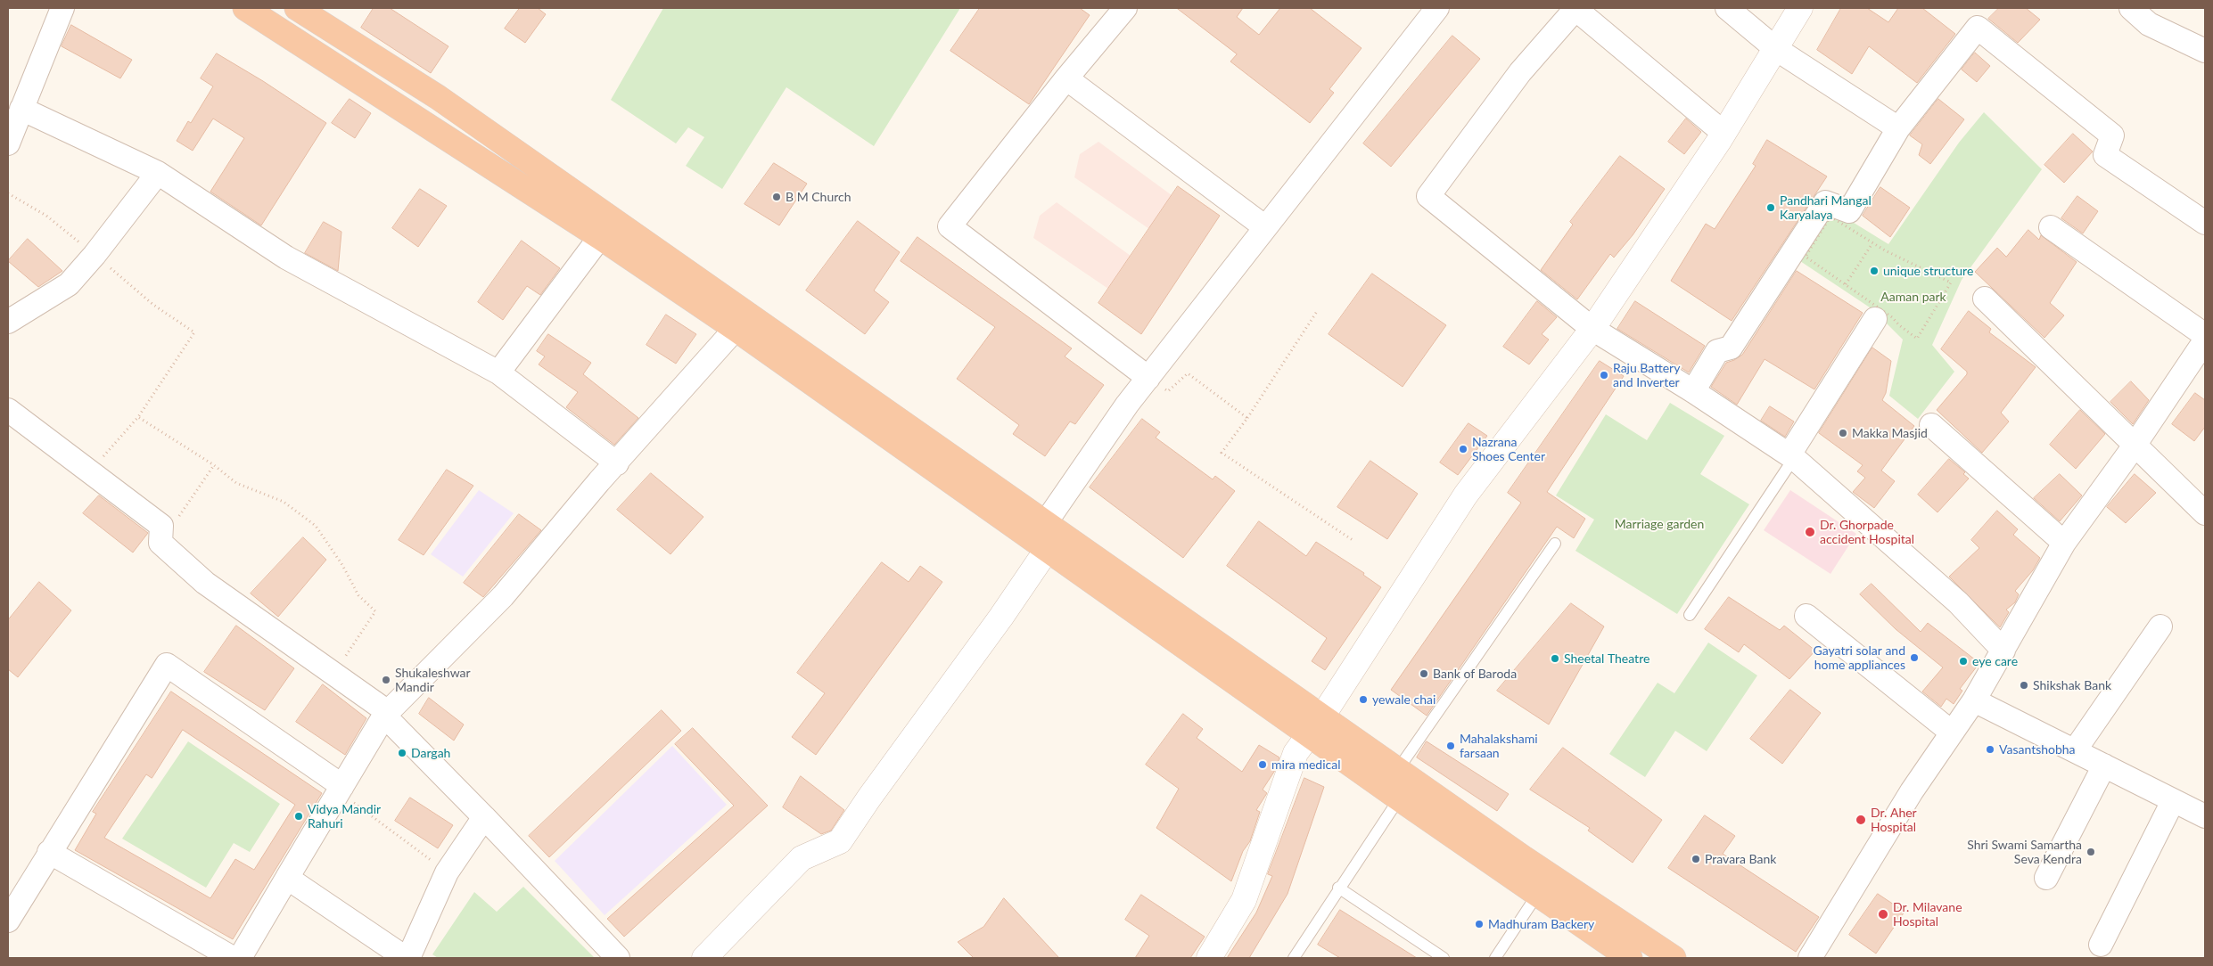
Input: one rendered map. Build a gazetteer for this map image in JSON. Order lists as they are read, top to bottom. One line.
{"parks":["Aaman park","Marriage garden"],"places":["B M Church","Pandhari Mangal Karyalaya","unique structure","Raju Battery and Inverter","Makka Masjid","Nazrana Shoes Center","Dr. Ghorpade accident Hospital","Gayatri solar and home appliances","Sheetal Theatre","eye care","Bank of Baroda","Shukaleshwar Mandir","Shikshak Bank","yewale chai","Mahalakshami farsaan","Vasantshobha","Dargah","mira medical","Vidya Mandir Rahuri","Dr. Aher Hospital","Shri Swami Samartha Seva Kendra","Pravara Bank","Dr. Milavane Hospital","Madhuram Backery"]}
